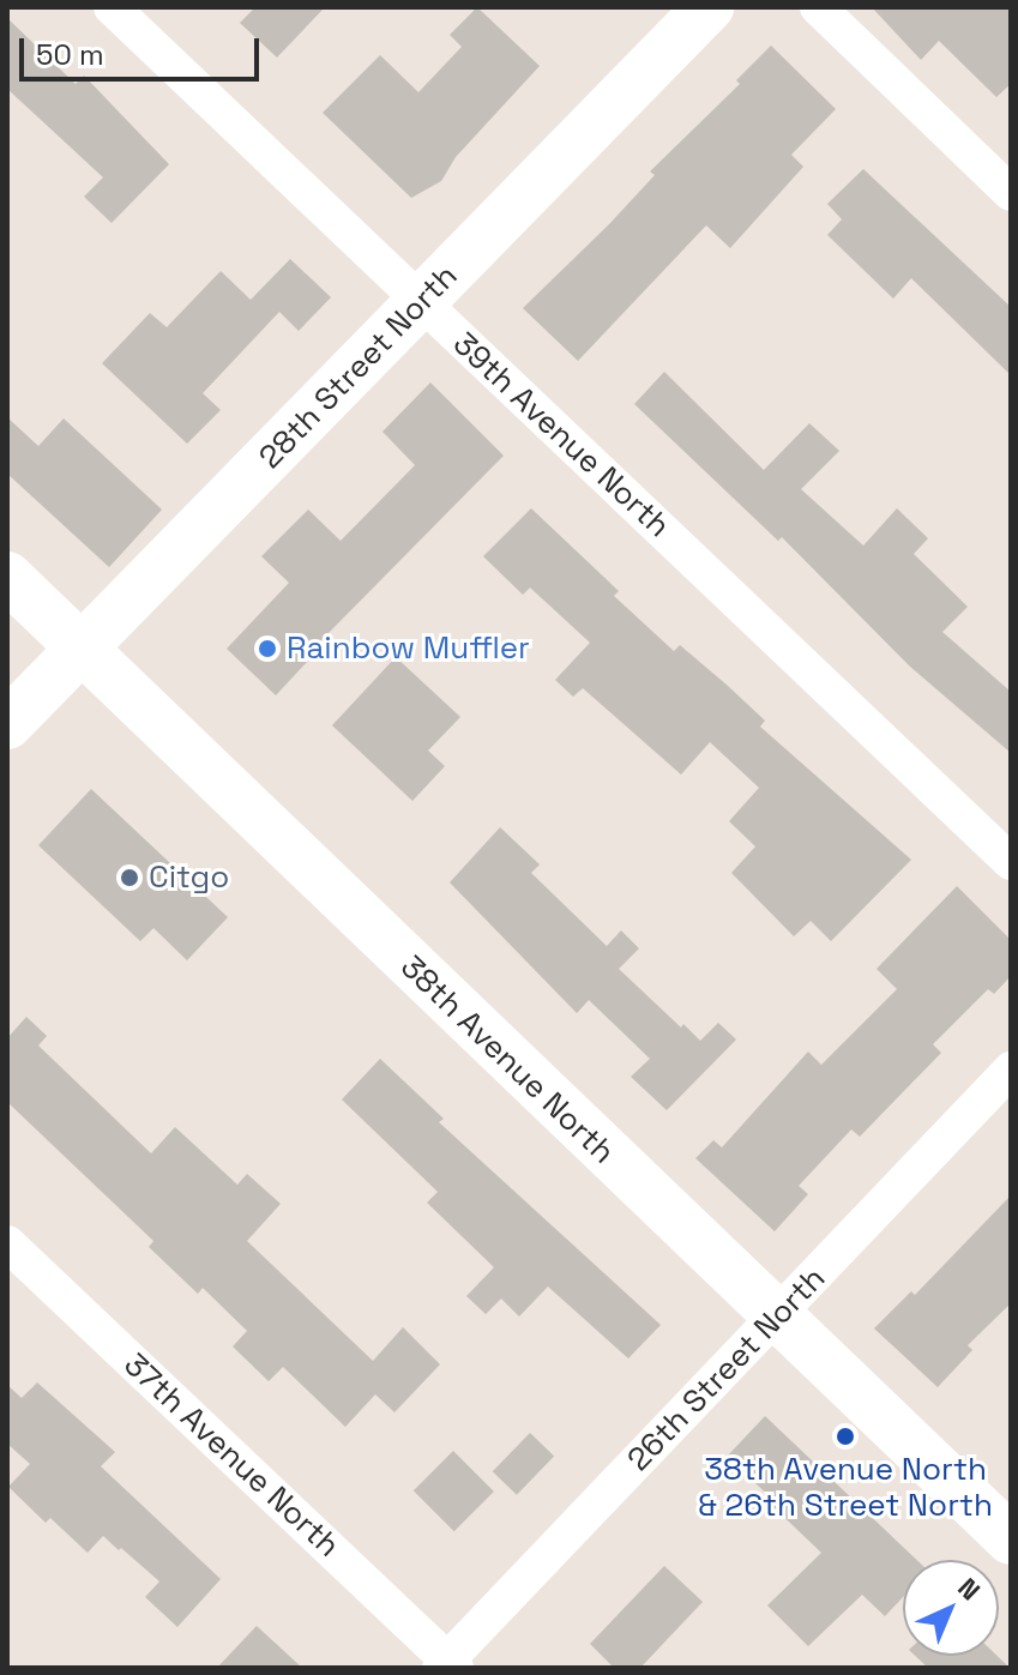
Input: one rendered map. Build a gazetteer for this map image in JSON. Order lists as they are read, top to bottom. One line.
{"streets":{"main road":["28th Street North","38th Avenue North"],"street":["39th Avenue North","26th Street North","37th Avenue North"]},"crossings":[["28th Street North","39th Avenue North"],["28th Street North","38th Avenue North"],["38th Avenue North","26th Street North"],["26th Street North","37th Avenue North"]],"places":["Rainbow Muffler","Citgo","38th Avenue North & 26th Street North"],"scale_bar":"50 m","north":"top right"}
